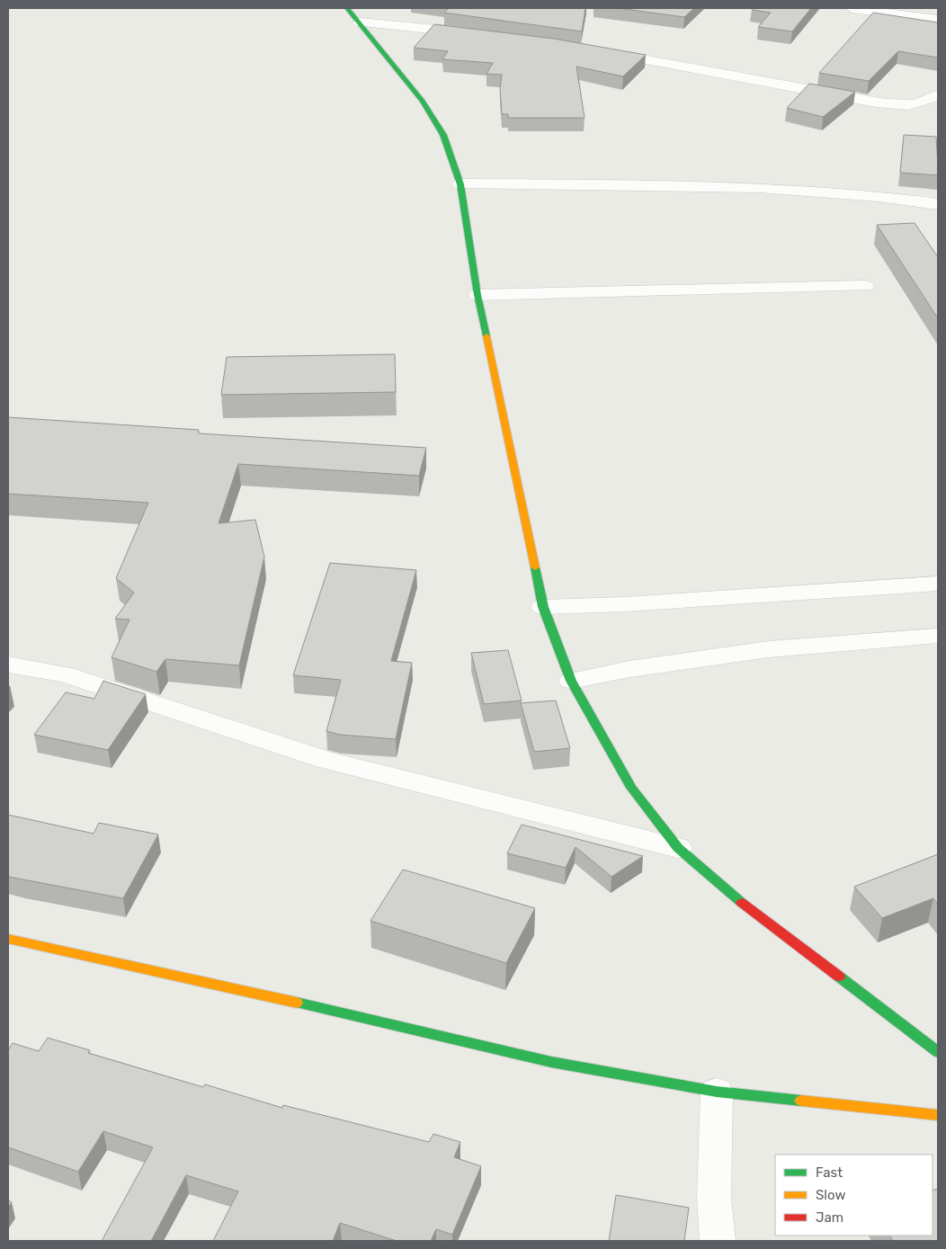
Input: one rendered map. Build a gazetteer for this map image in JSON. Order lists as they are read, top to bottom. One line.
{"legend":["Fast","Slow","Jam"]}
